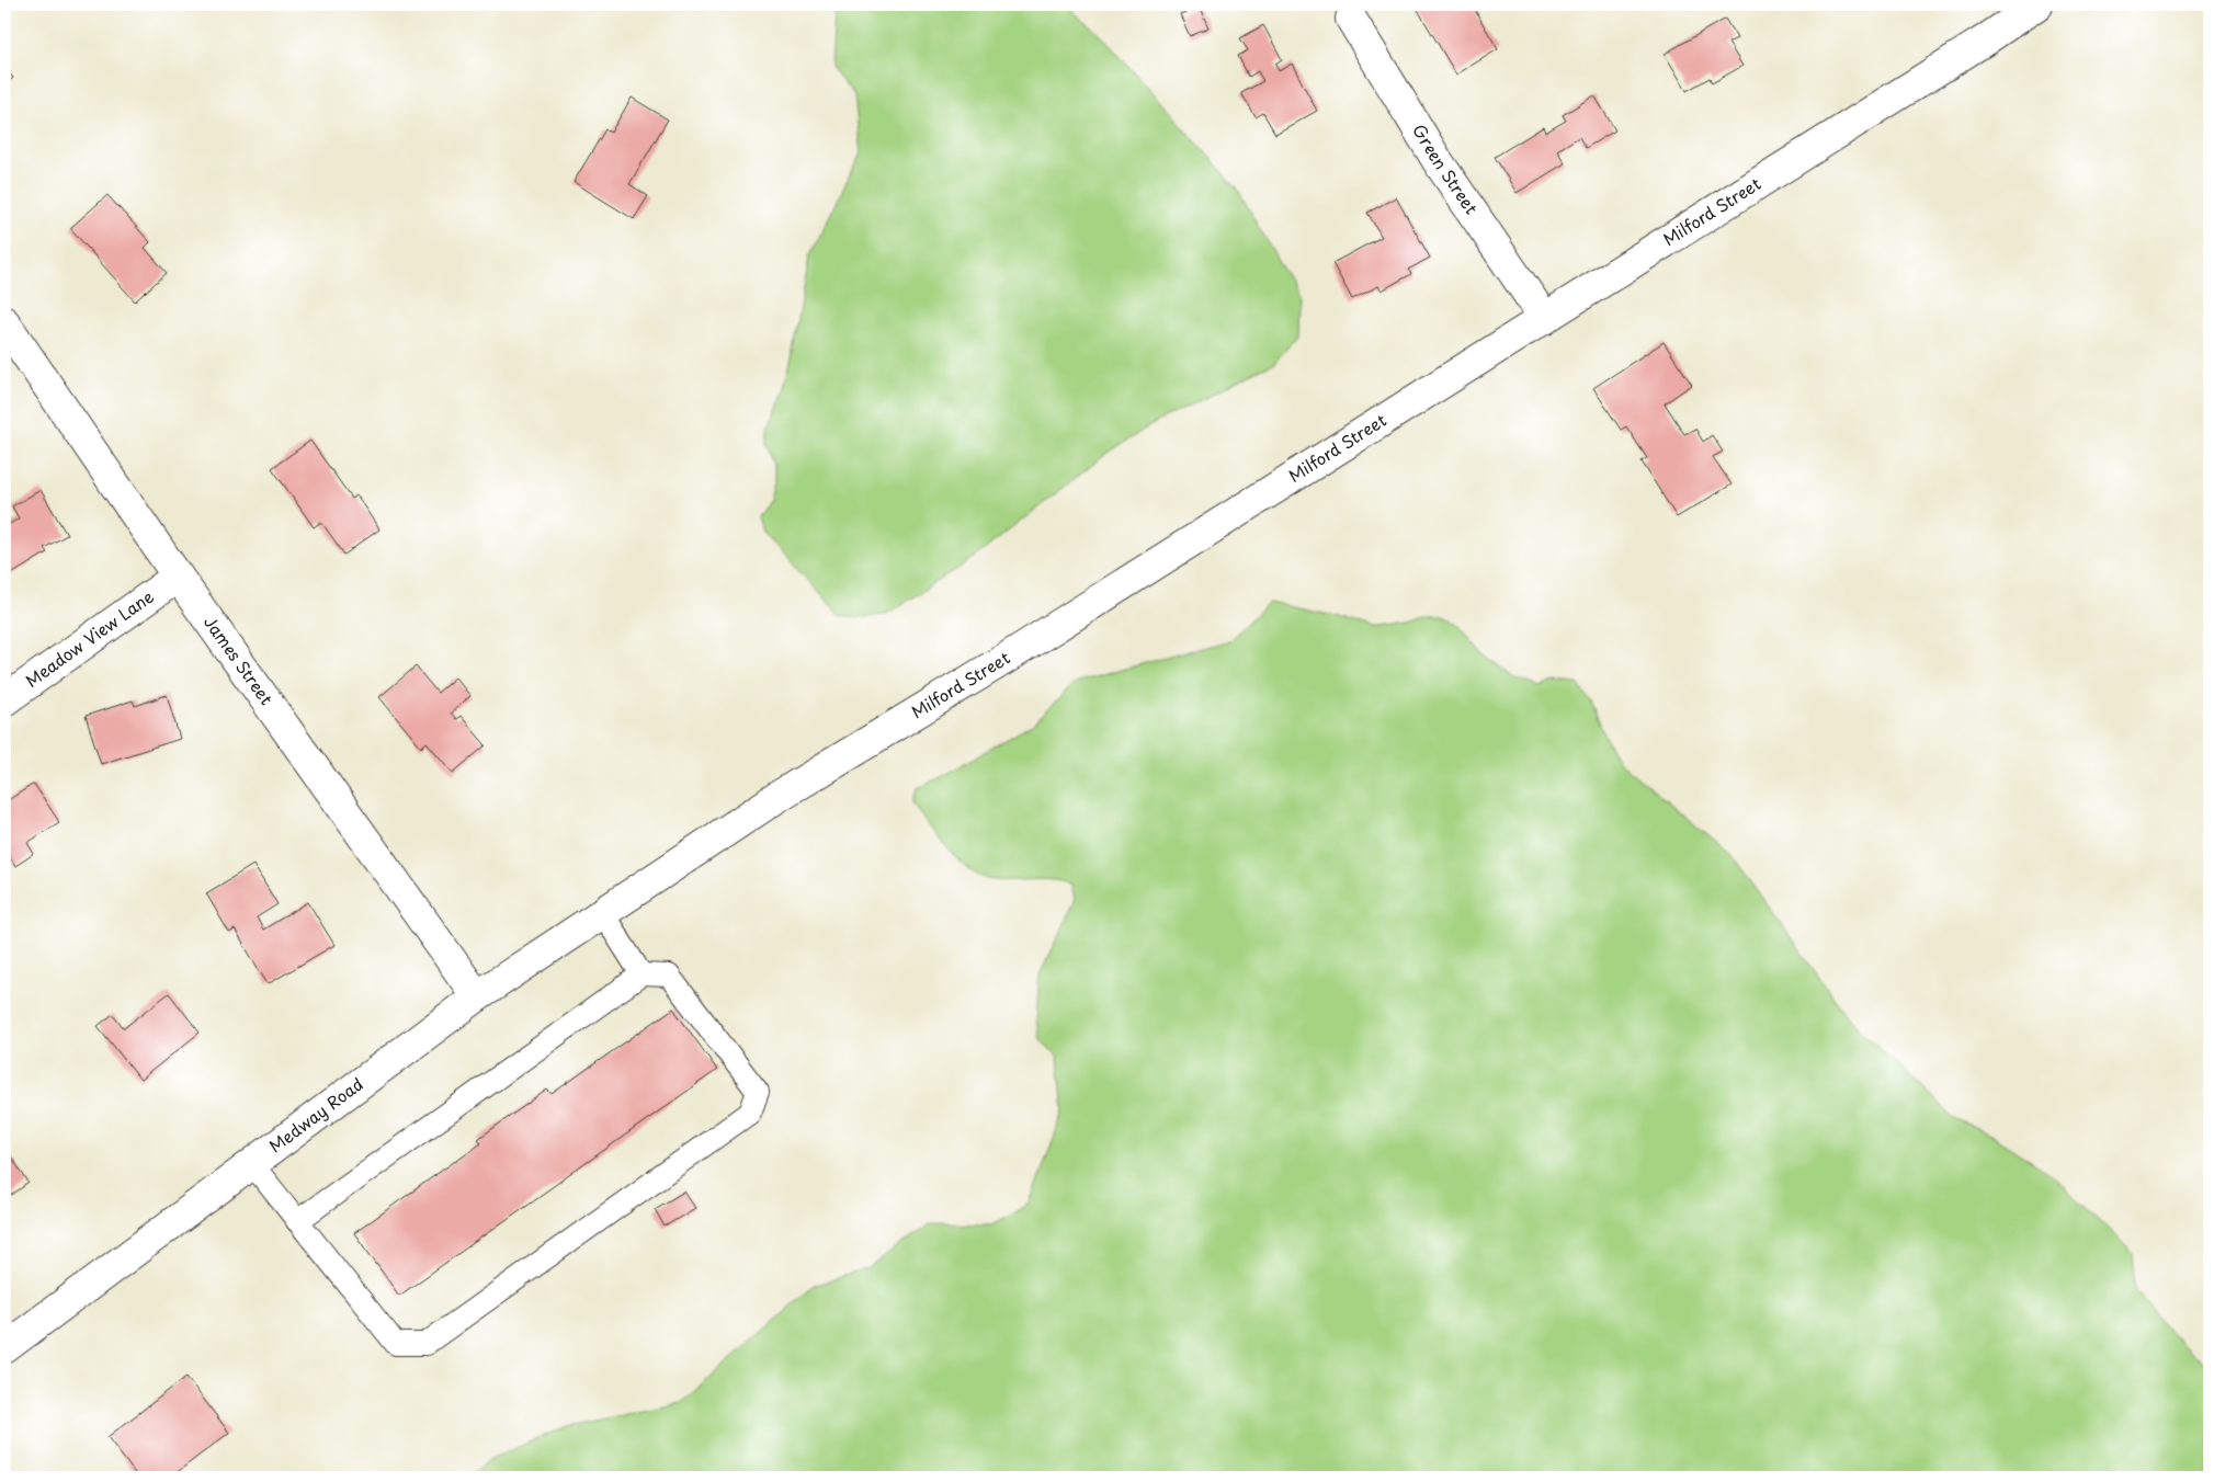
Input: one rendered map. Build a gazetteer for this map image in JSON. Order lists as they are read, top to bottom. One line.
{"streets":{"main road":["Green Street","Milford Street","Meadow View Lane","James Street","Medway Road"]},"crossings":[["Green Street","Milford Street"],["Milford Street","Medway Road"],["Meadow View Lane","James Street"],["James Street","Medway Road"]]}
